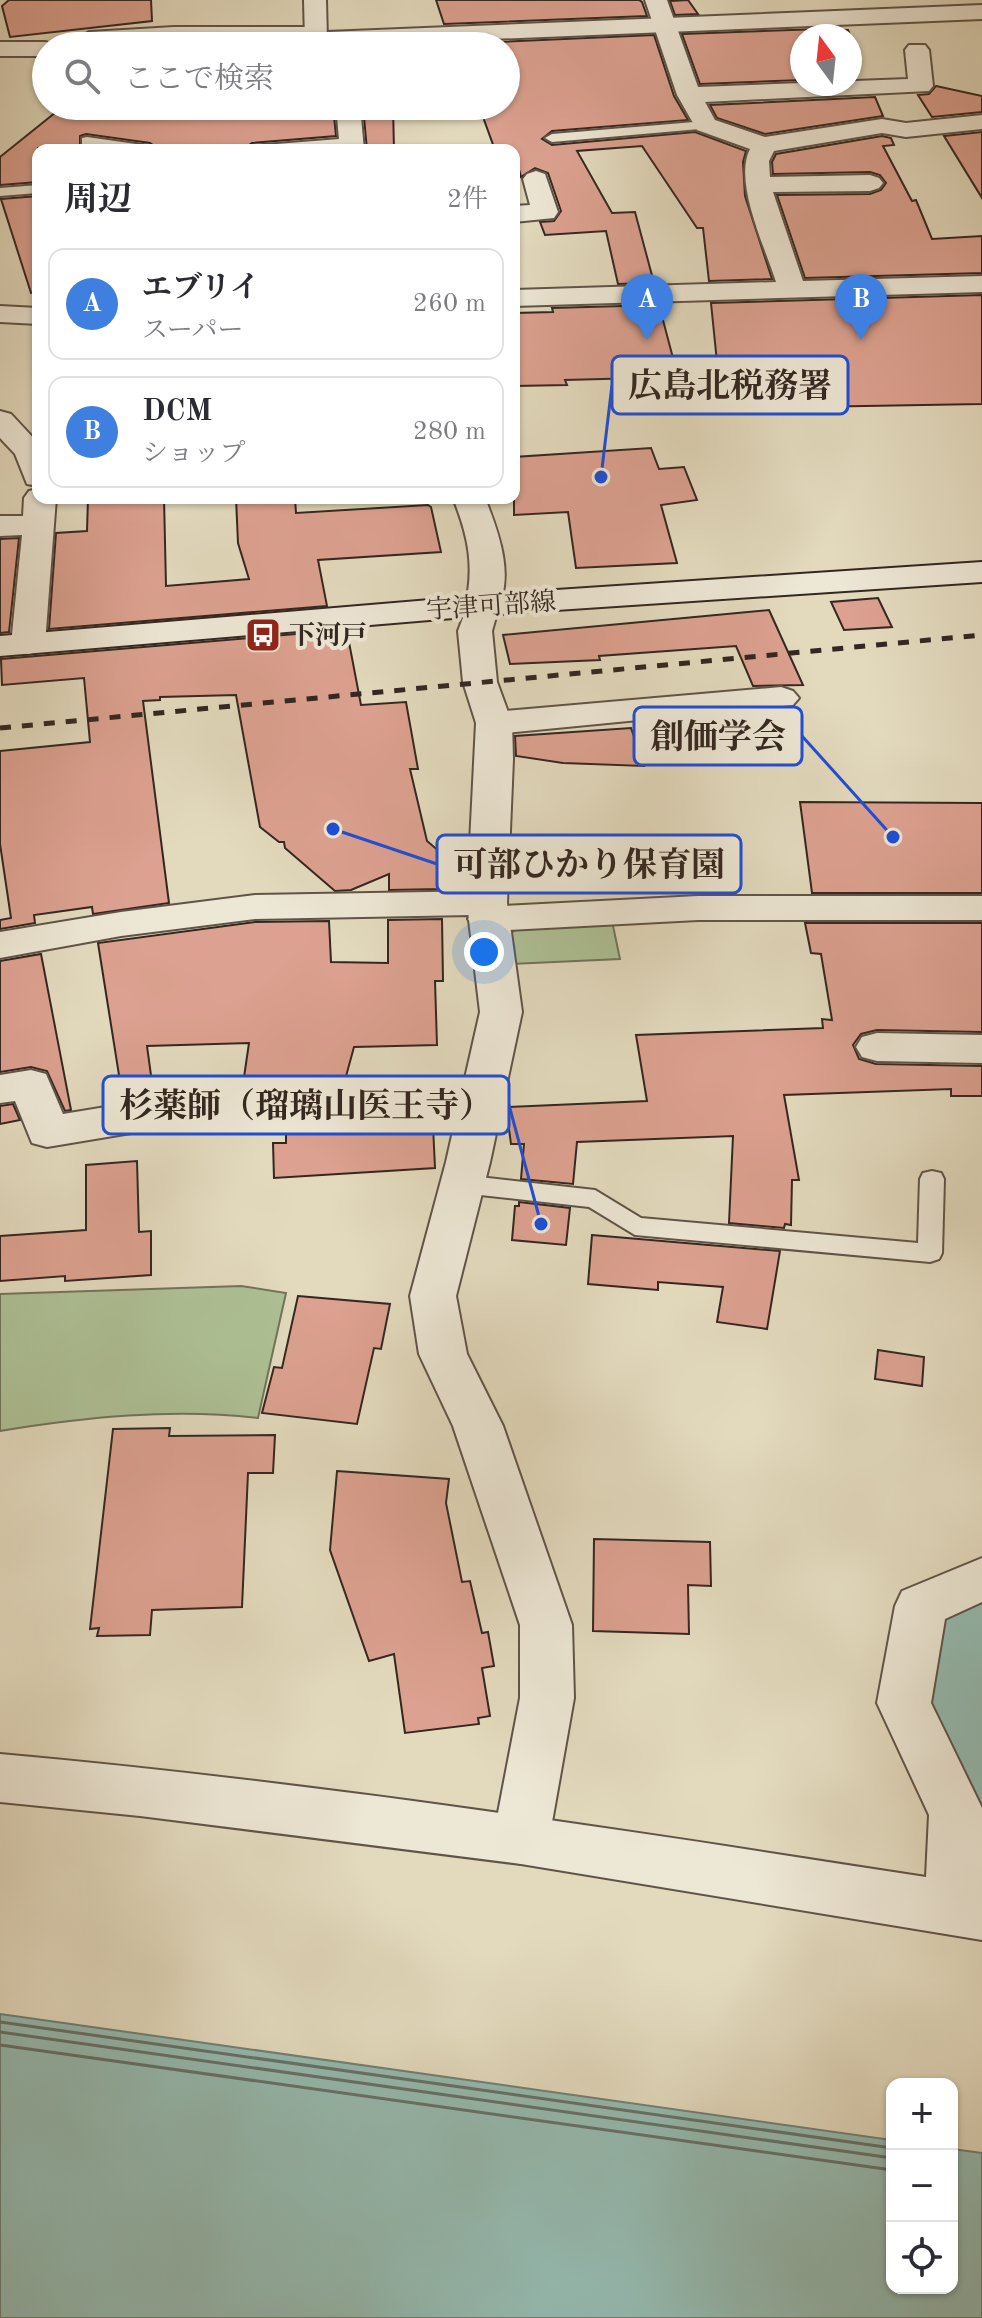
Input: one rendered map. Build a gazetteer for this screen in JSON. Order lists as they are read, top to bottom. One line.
{"streets":{"street":["宇津可部線"]},"places":{"other":["広島北税務署","可部ひかり保育園","創価学会","杉薬師（瑠璃山医王寺）"],"bus stop":["下河戸"]},"north":"top","page":{"search":"ここで検索","heading":["周辺","2件"],"list":[{"mark":"A","name":"エブリイ","note":"スーパー","value":"260 m"},{"mark":"B","name":"DCM","note":"ショップ","value":"280 m"}],"pins":["A","B"],"map_buttons":["+","−"]}}
